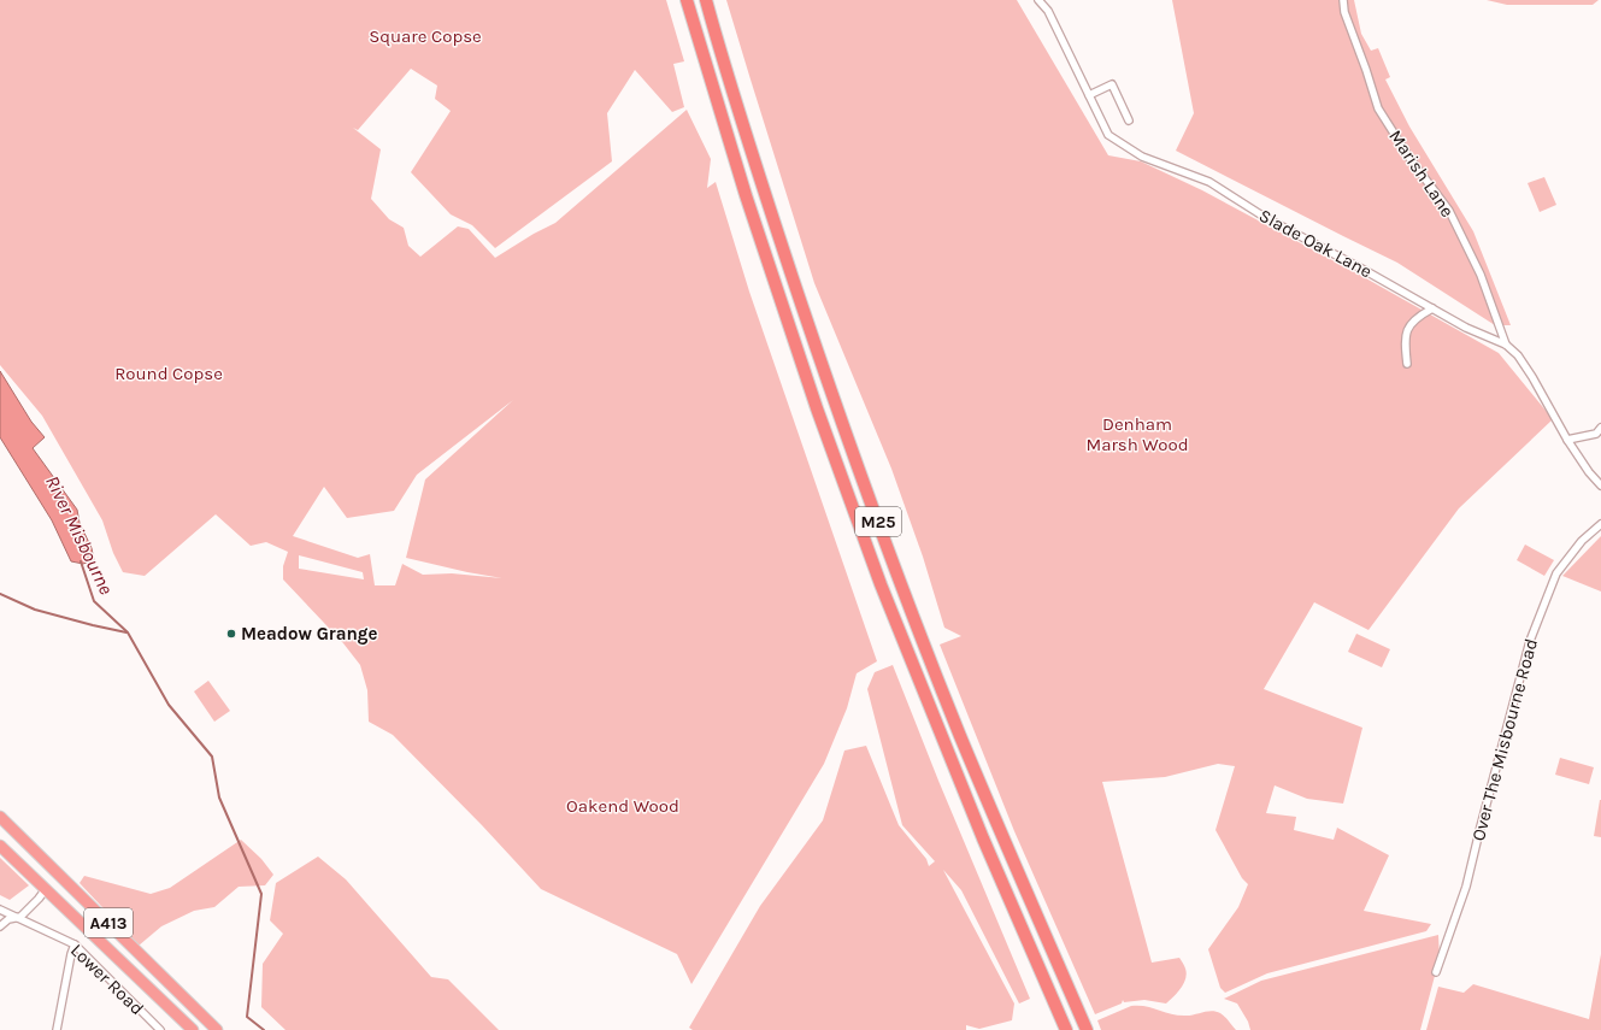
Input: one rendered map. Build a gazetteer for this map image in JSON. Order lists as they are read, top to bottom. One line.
{"streets":{"highway":["M25","A413"],"street":["Marish Lane","Slade Oak Lane","Over The Misbourne Road","Lower Road"]},"crossings":[["Marish Lane","Slade Oak Lane"]],"water":["River Misbourne"],"parks":["Square Copse","Round Copse","Denham Marsh Wood","Oakend Wood"],"places":["Meadow Grange"]}
